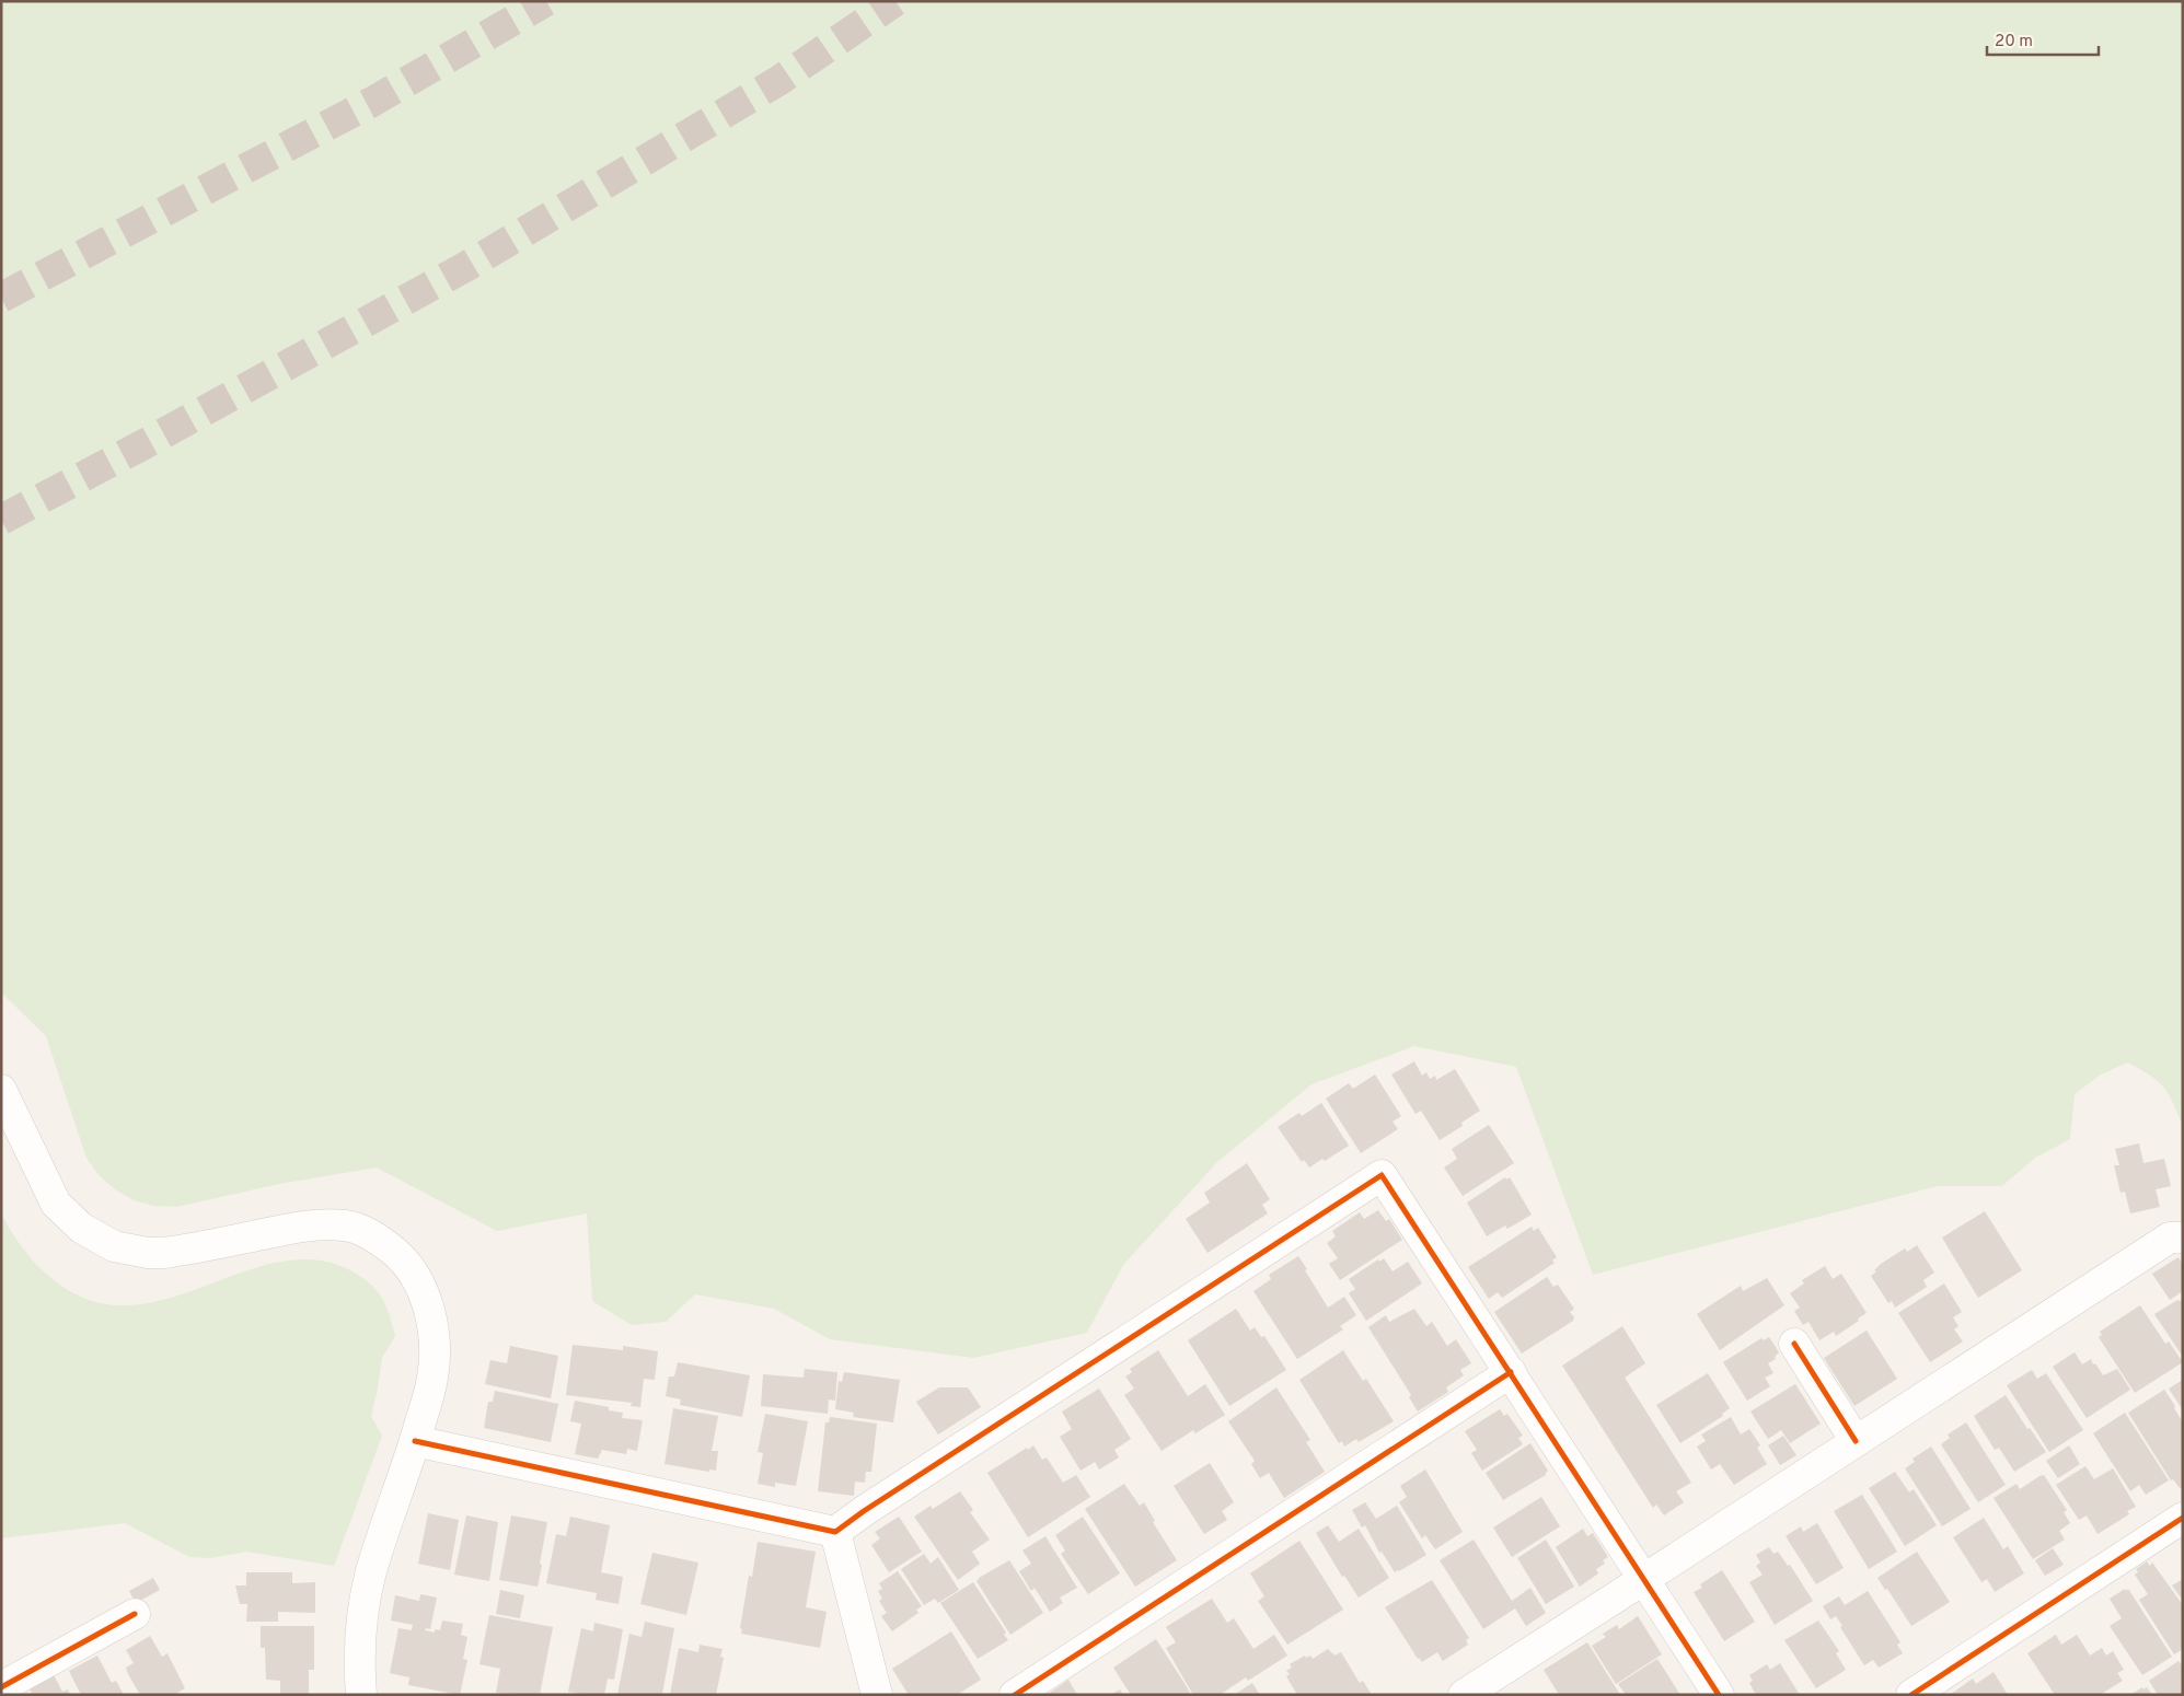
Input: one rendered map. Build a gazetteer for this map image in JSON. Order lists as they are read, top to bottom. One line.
{"scale_bar":"20 m"}
